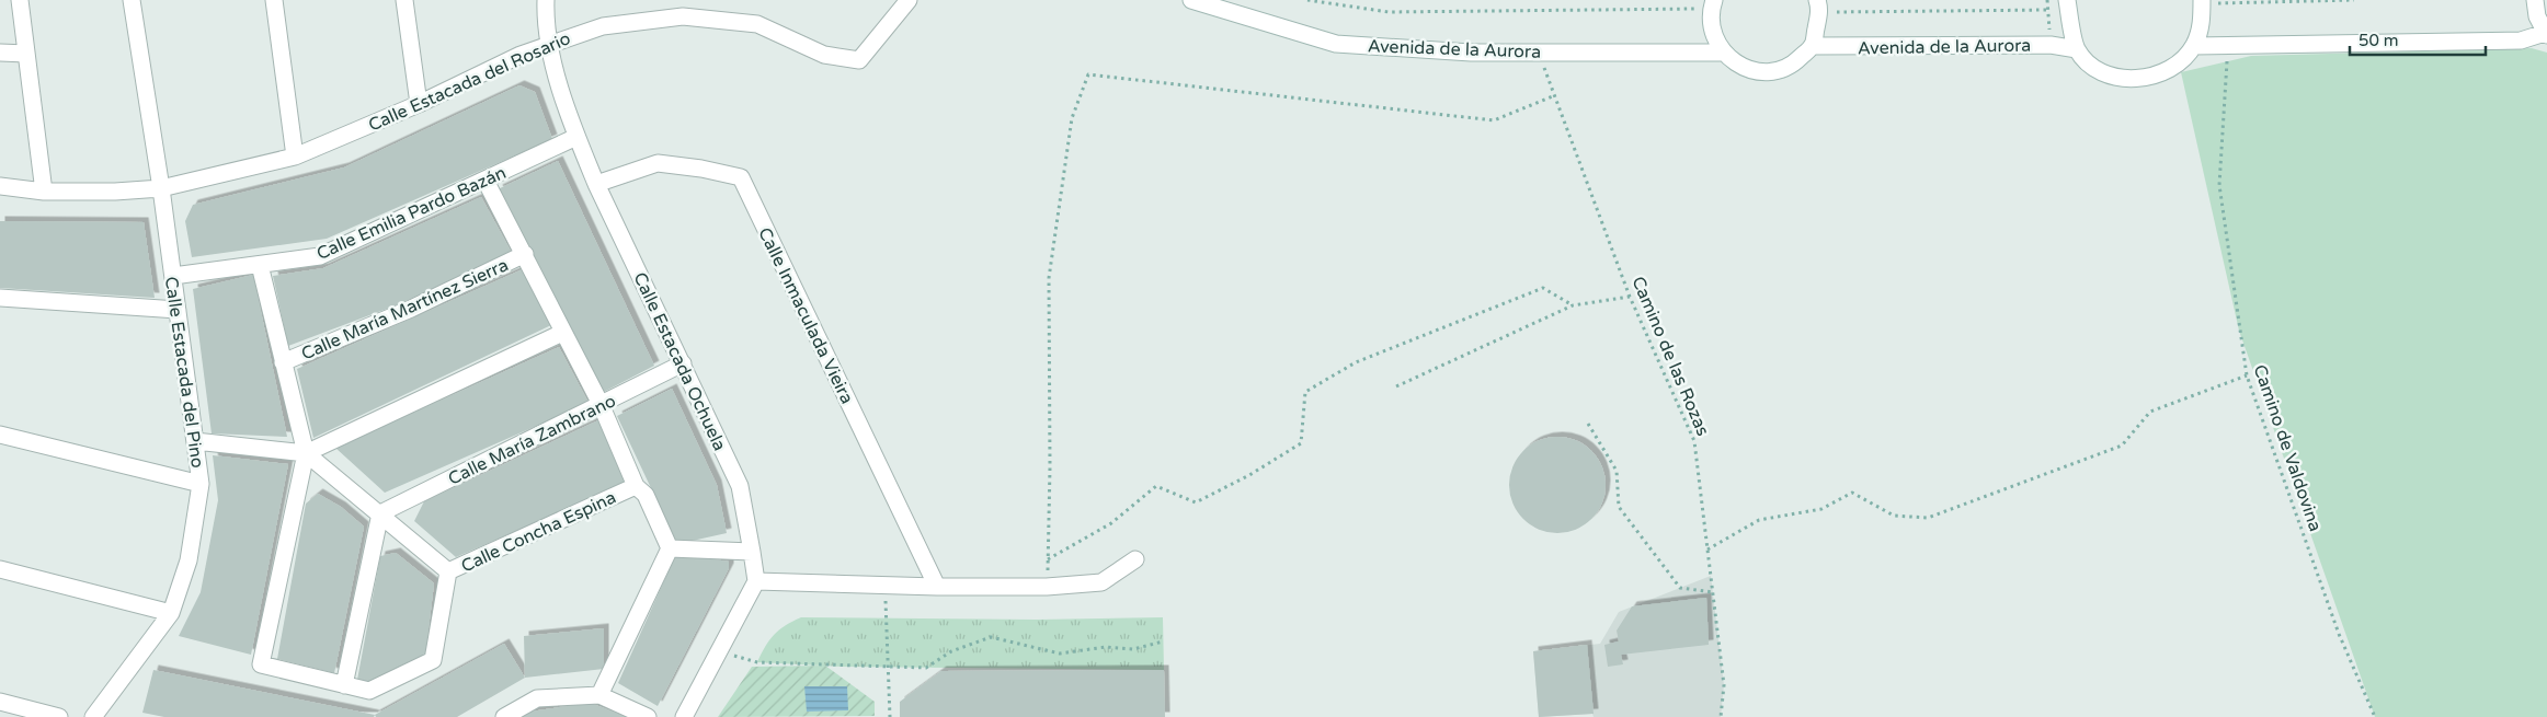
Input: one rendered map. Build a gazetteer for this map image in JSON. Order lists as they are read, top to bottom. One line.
{"streets":{"street":["Avenida de la Aurora","Calle Estacada del Rosario","Calle Emilia Pardo Bazán","Calle María Martínez Sierra","Calle Inmaculada Vieira","Calle Estacada Ochuela","Calle Estacada del Pino","Calle María Zambrano","Calle Concha Espina"],"path":["Camino de las Rozas","Camino de Valdovina"]},"crossings":[["Avenida de la Aurora","Camino de las Rozas"],["Calle Estacada del Rosario","Calle Estacada Ochuela"],["Calle Estacada del Rosario","Calle Estacada del Pino"],["Calle Emilia Pardo Bazán","Calle Estacada Ochuela"],["Calle Emilia Pardo Bazán","Calle Estacada del Pino"],["Calle Inmaculada Vieira","Calle Estacada Ochuela"],["Calle Estacada Ochuela","Calle María Zambrano"]],"scale_bar":"50 m"}
